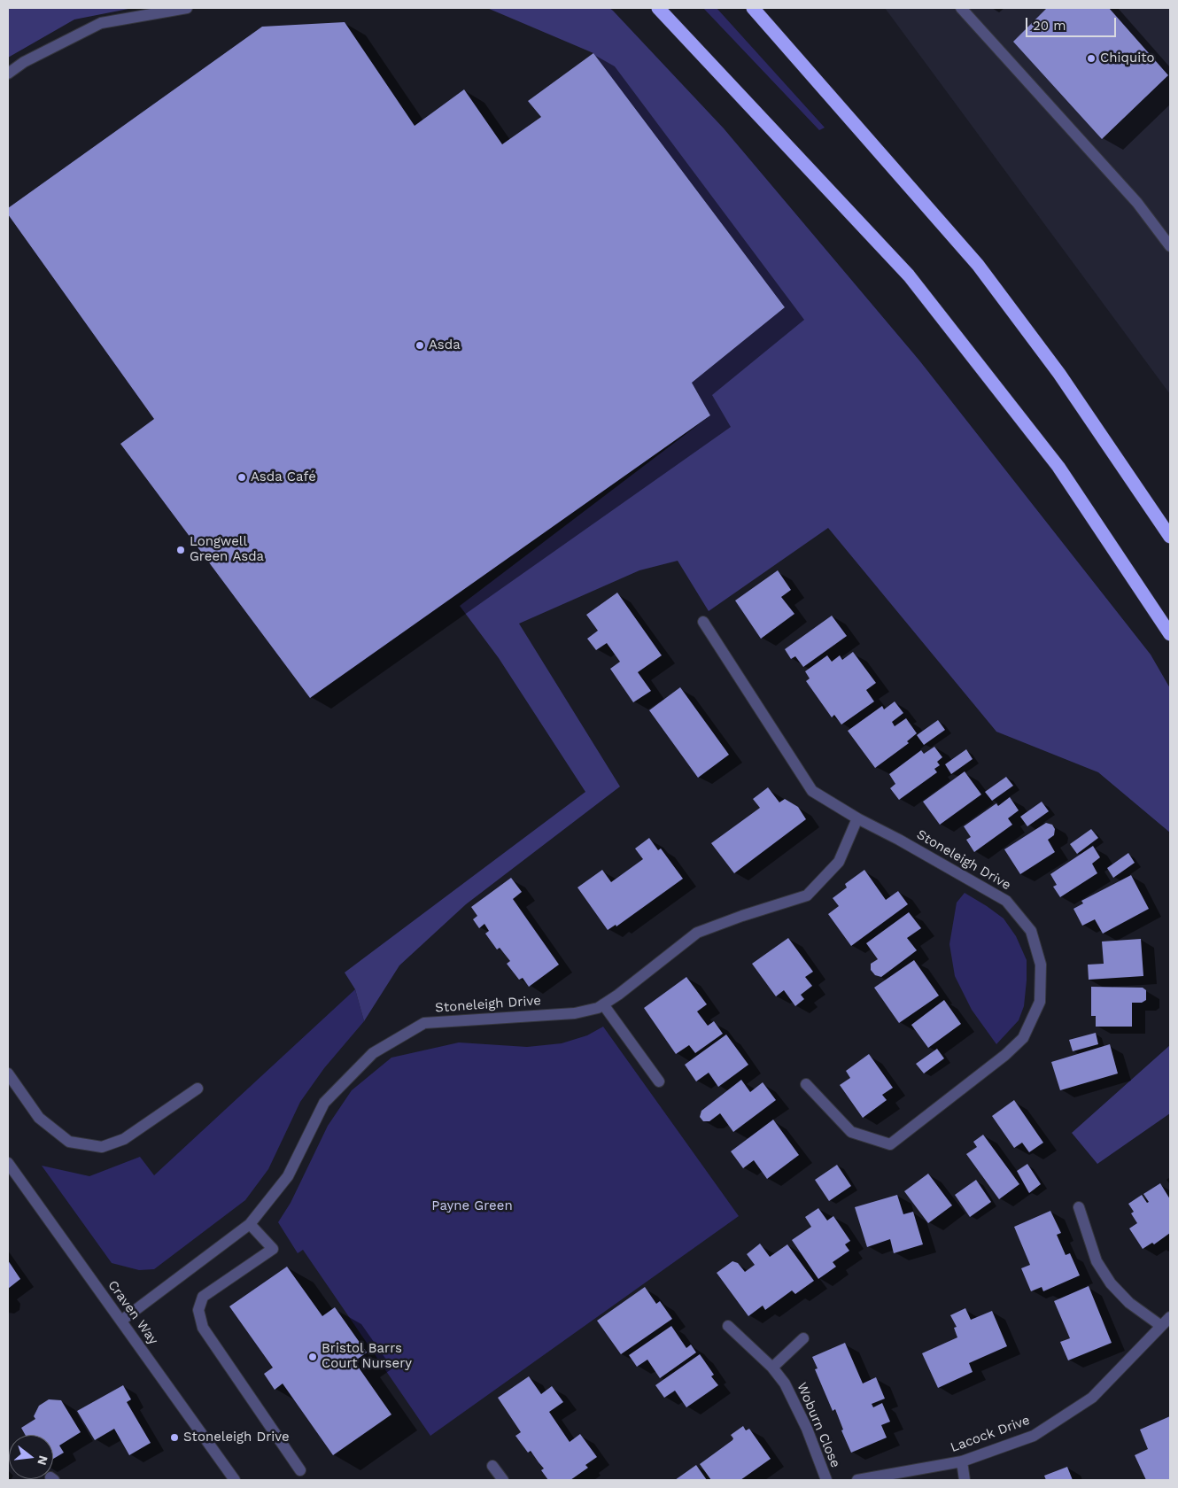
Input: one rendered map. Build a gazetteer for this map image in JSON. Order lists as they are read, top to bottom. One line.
{"streets":{"street":["Stoneleigh Drive","Craven Way","Woburn Close","Lacock Drive"]},"crossings":[["Stoneleigh Drive","Craven Way"]],"parks":["Payne Green"],"places":["Chiquito","Asda","Asda Café","Longwell Green Asda","Bristol Barrs Court Nursery","Stoneleigh Drive"],"scale_bar":"20 m","north":"right"}
